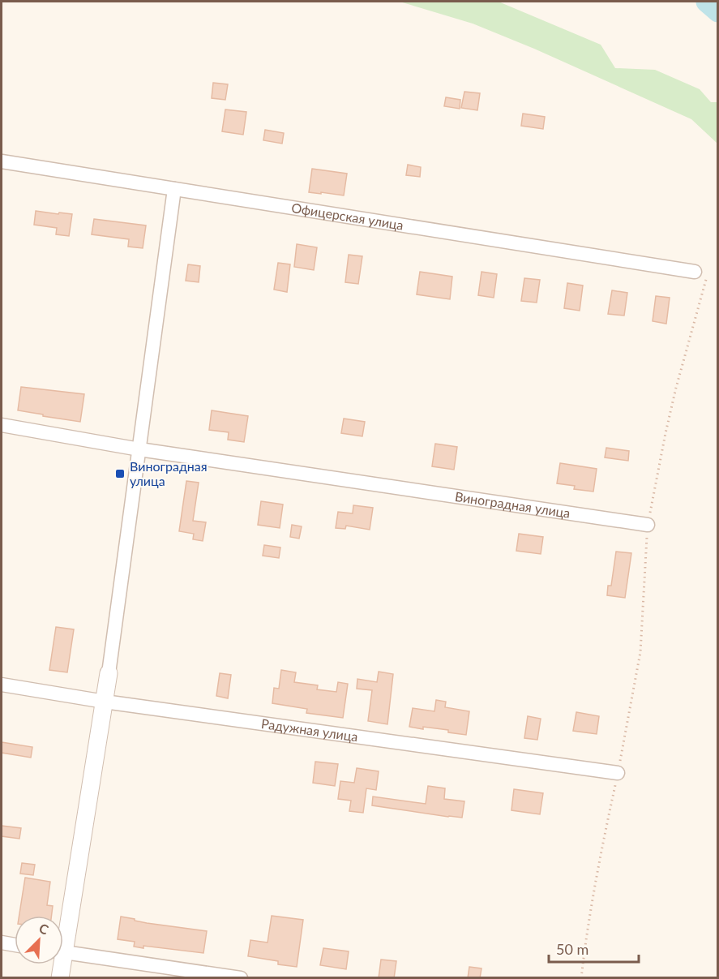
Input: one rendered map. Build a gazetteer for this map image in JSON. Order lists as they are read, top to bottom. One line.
{"streets":{"street":["Офицерская улица","Виноградная улица","Радужная улица"]},"places":{"transit":["Виноградная улица"]},"scale_bar":"50 m","north":"top right"}
